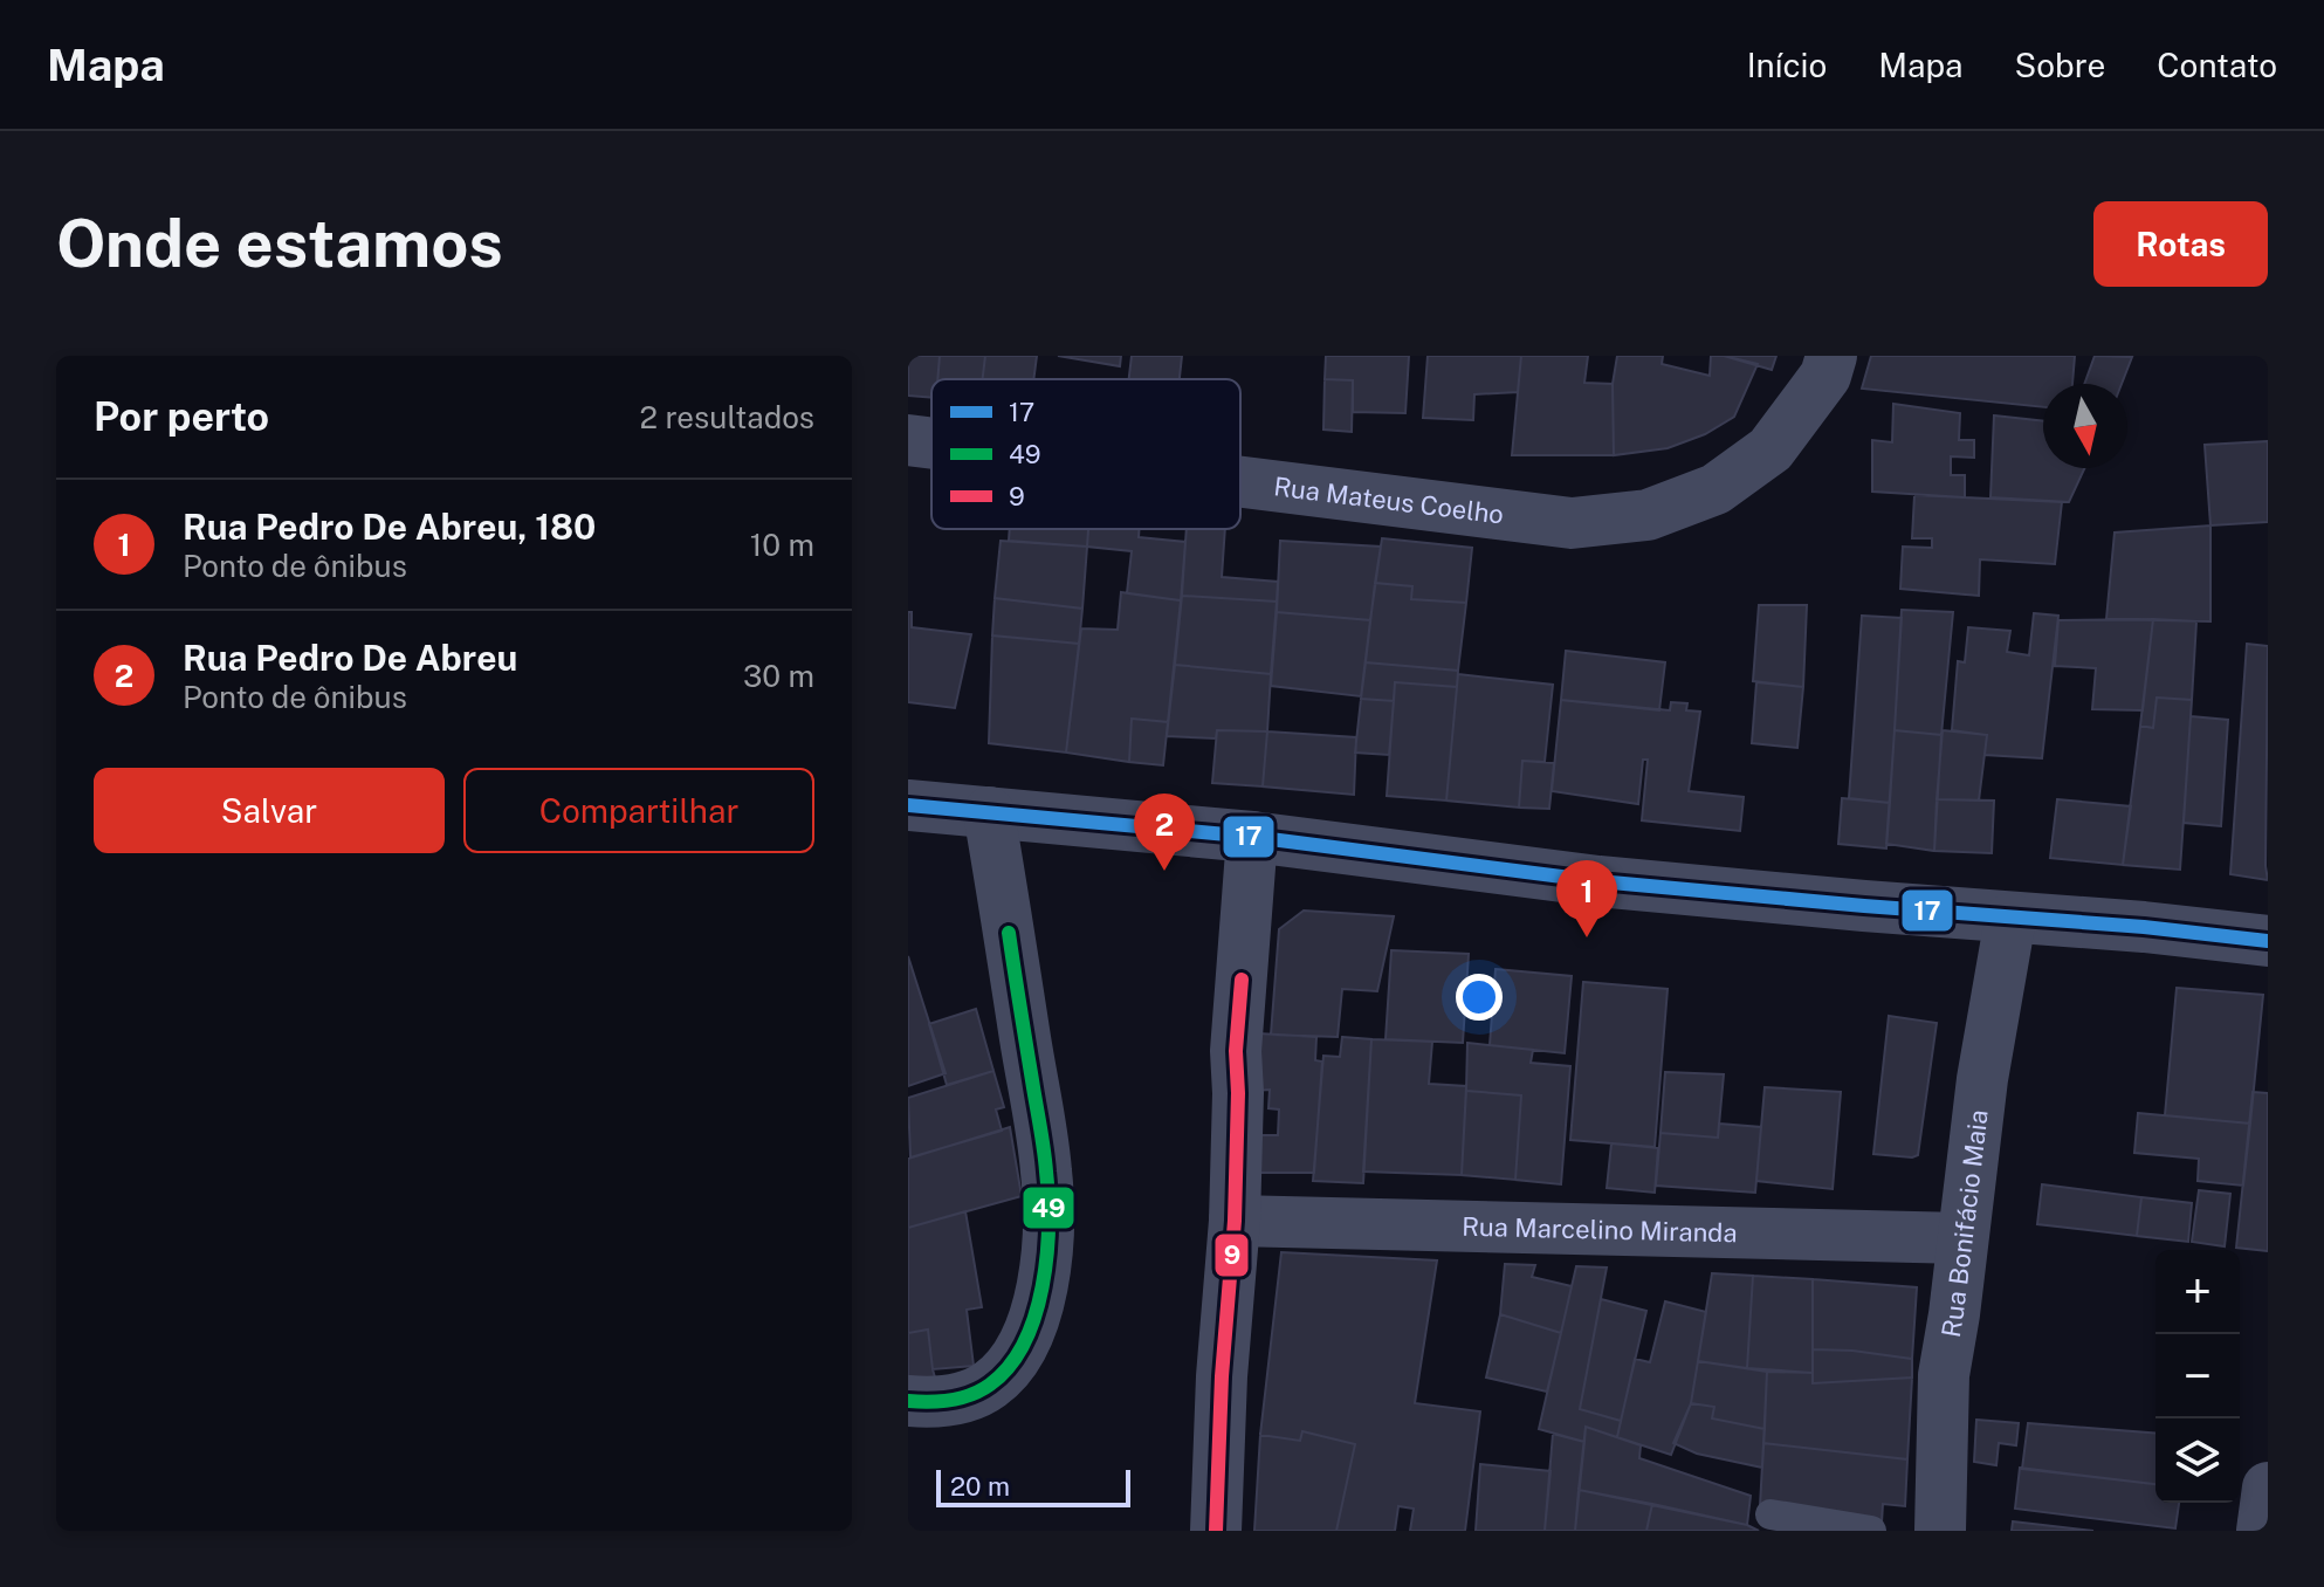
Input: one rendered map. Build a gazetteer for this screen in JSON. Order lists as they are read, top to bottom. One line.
{"streets":{"street":["Rua Mateus Coelho","Rua Bonifácio Maia","Rua Marcelino Miranda"]},"crossings":[["Rua Bonifácio Maia","Rua Marcelino Miranda"]],"lines":["transit line 17","transit line 49","transit line 9"],"legend":["17","49","9"],"scale_bar":"20 m","north":"bottom","page":{"header":"Mapa","nav":["Início","Mapa","Sobre","Contato"],"buttons":["Rotas",["Salvar","Compartilhar"]],"title":"Onde estamos","heading":["Por perto","2 resultados"],"list":[{"mark":"1","name":"Rua Pedro De Abreu, 180","note":"Ponto de ônibus","value":"10 m"},{"mark":"2","name":"Rua Pedro De Abreu","note":"Ponto de ônibus","value":"30 m"}],"pins":["2","1"],"map_buttons":["+","−"],"scale":"20 m"}}
